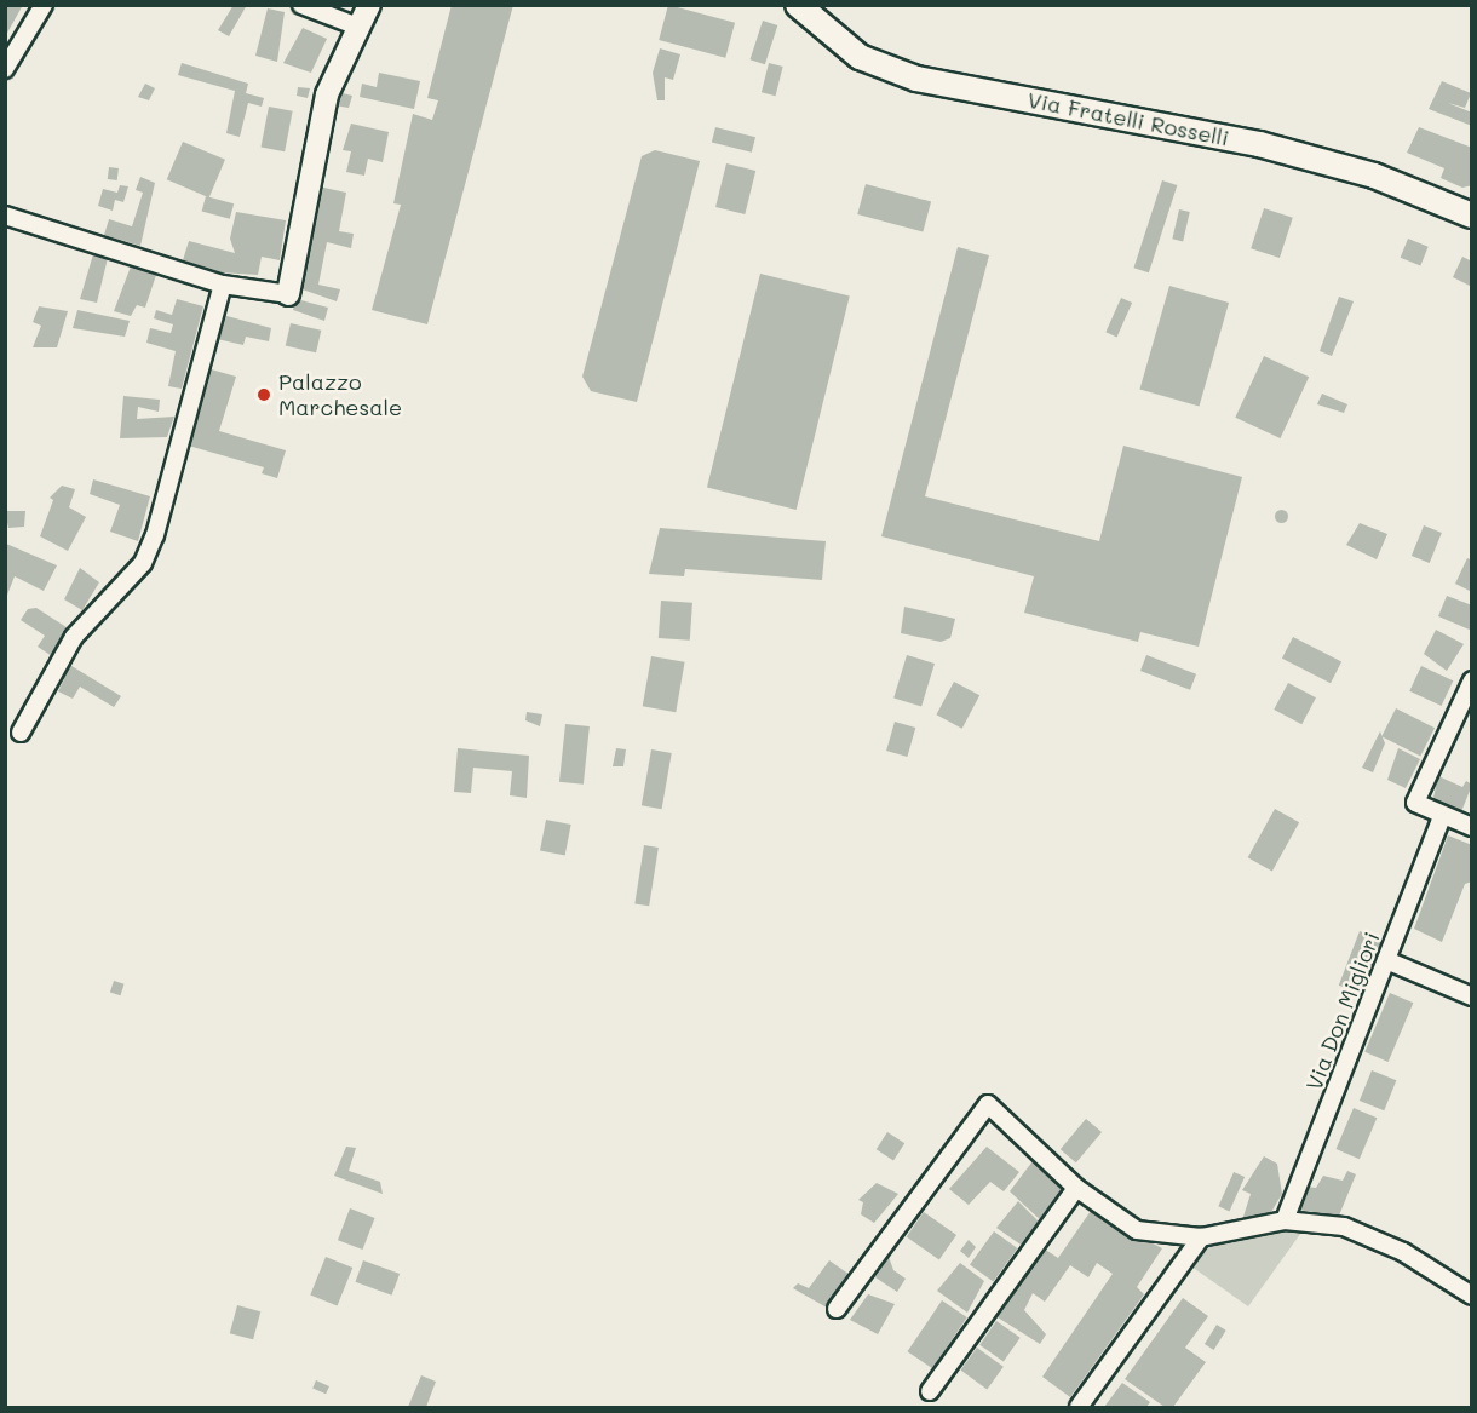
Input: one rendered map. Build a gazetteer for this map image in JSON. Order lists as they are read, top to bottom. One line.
{"streets":{"main road":["Via Fratelli Rosselli"],"street":["Via Don Migliori"]},"places":["Palazzo Marchesale"]}
